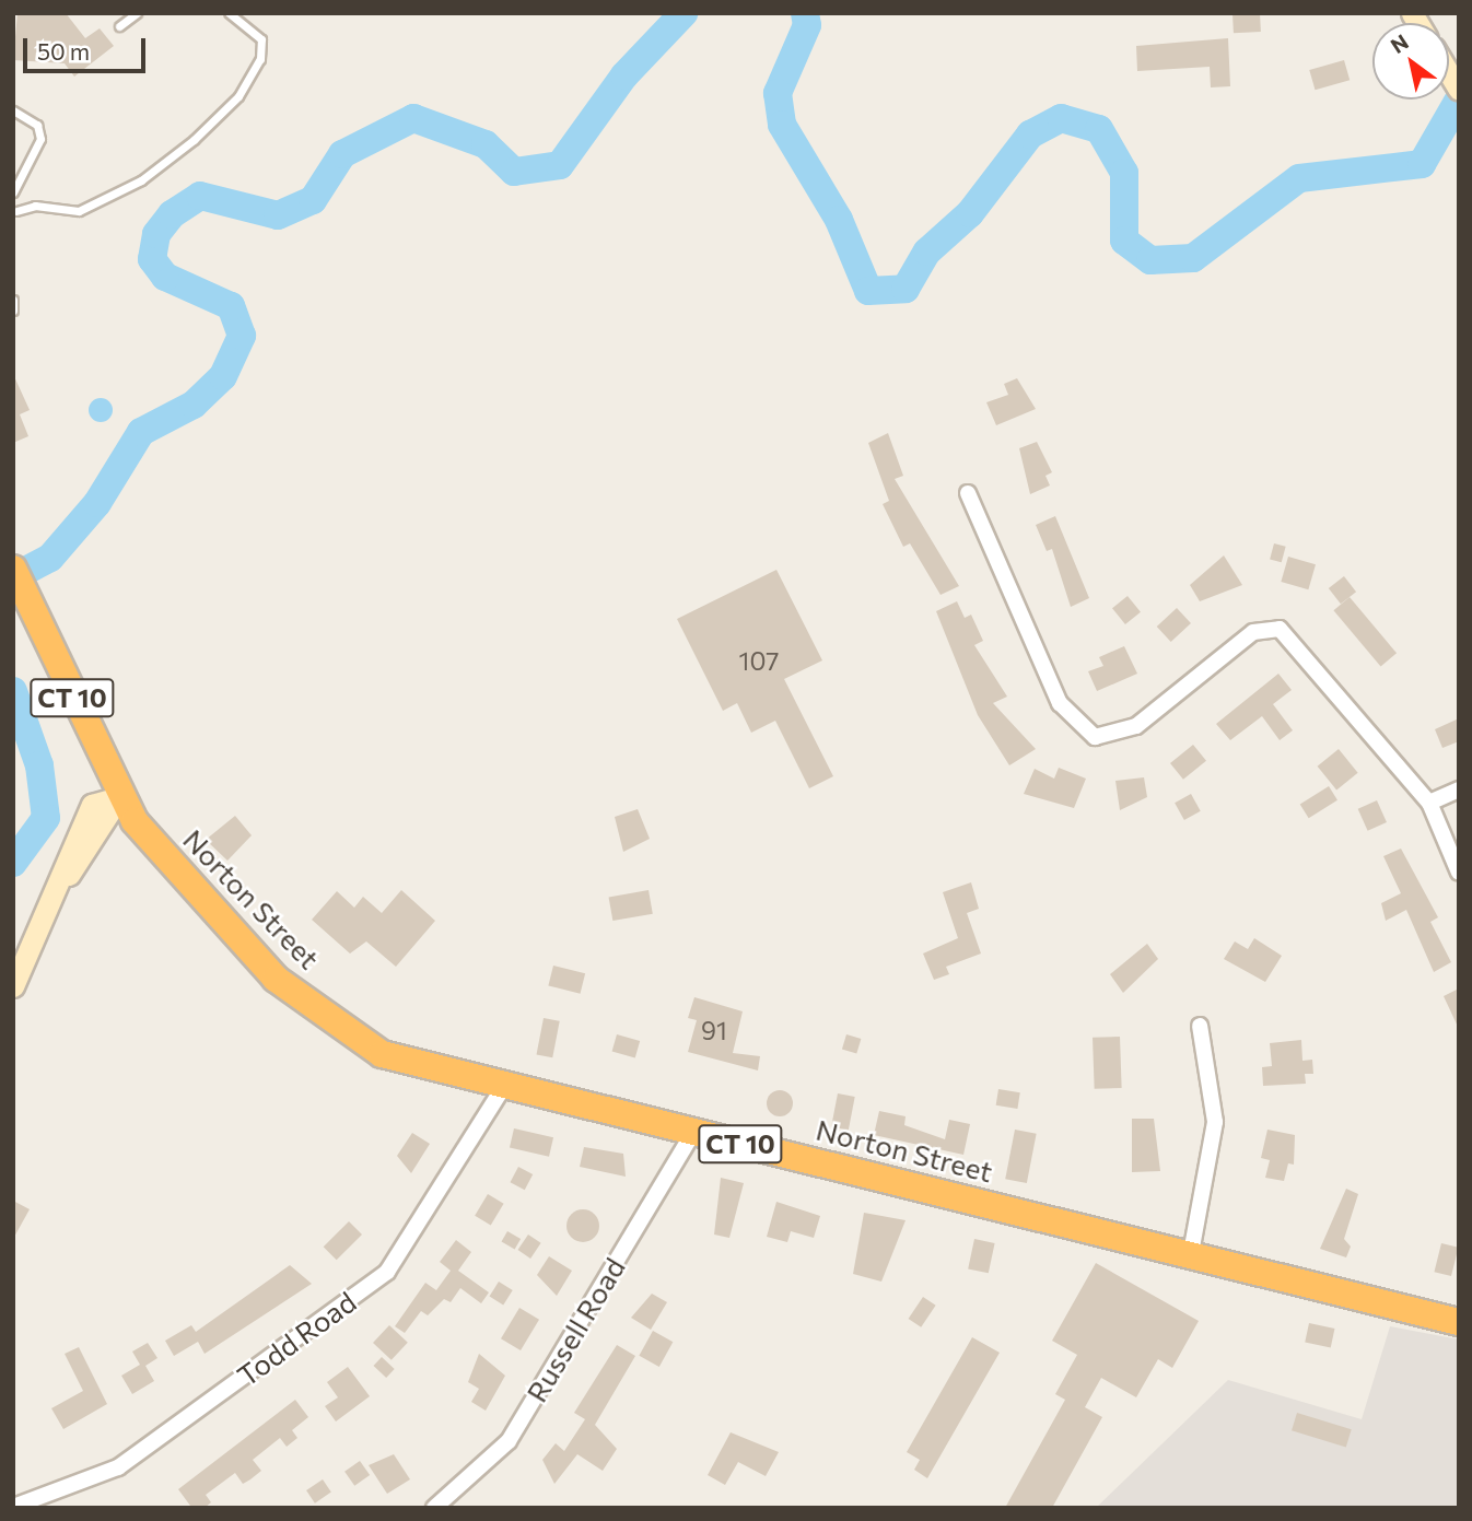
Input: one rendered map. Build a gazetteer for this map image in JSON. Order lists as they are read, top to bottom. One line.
{"streets":{"highway":["CT 10","Norton Street"],"street":["Russell Road","Todd Road"]},"crossings":[["CT 10","Norton Street"],["Norton Street","Russell Road"],["Norton Street","Todd Road"]],"house_numbers":["107","91"],"scale_bar":"50 m","north":"top left"}
